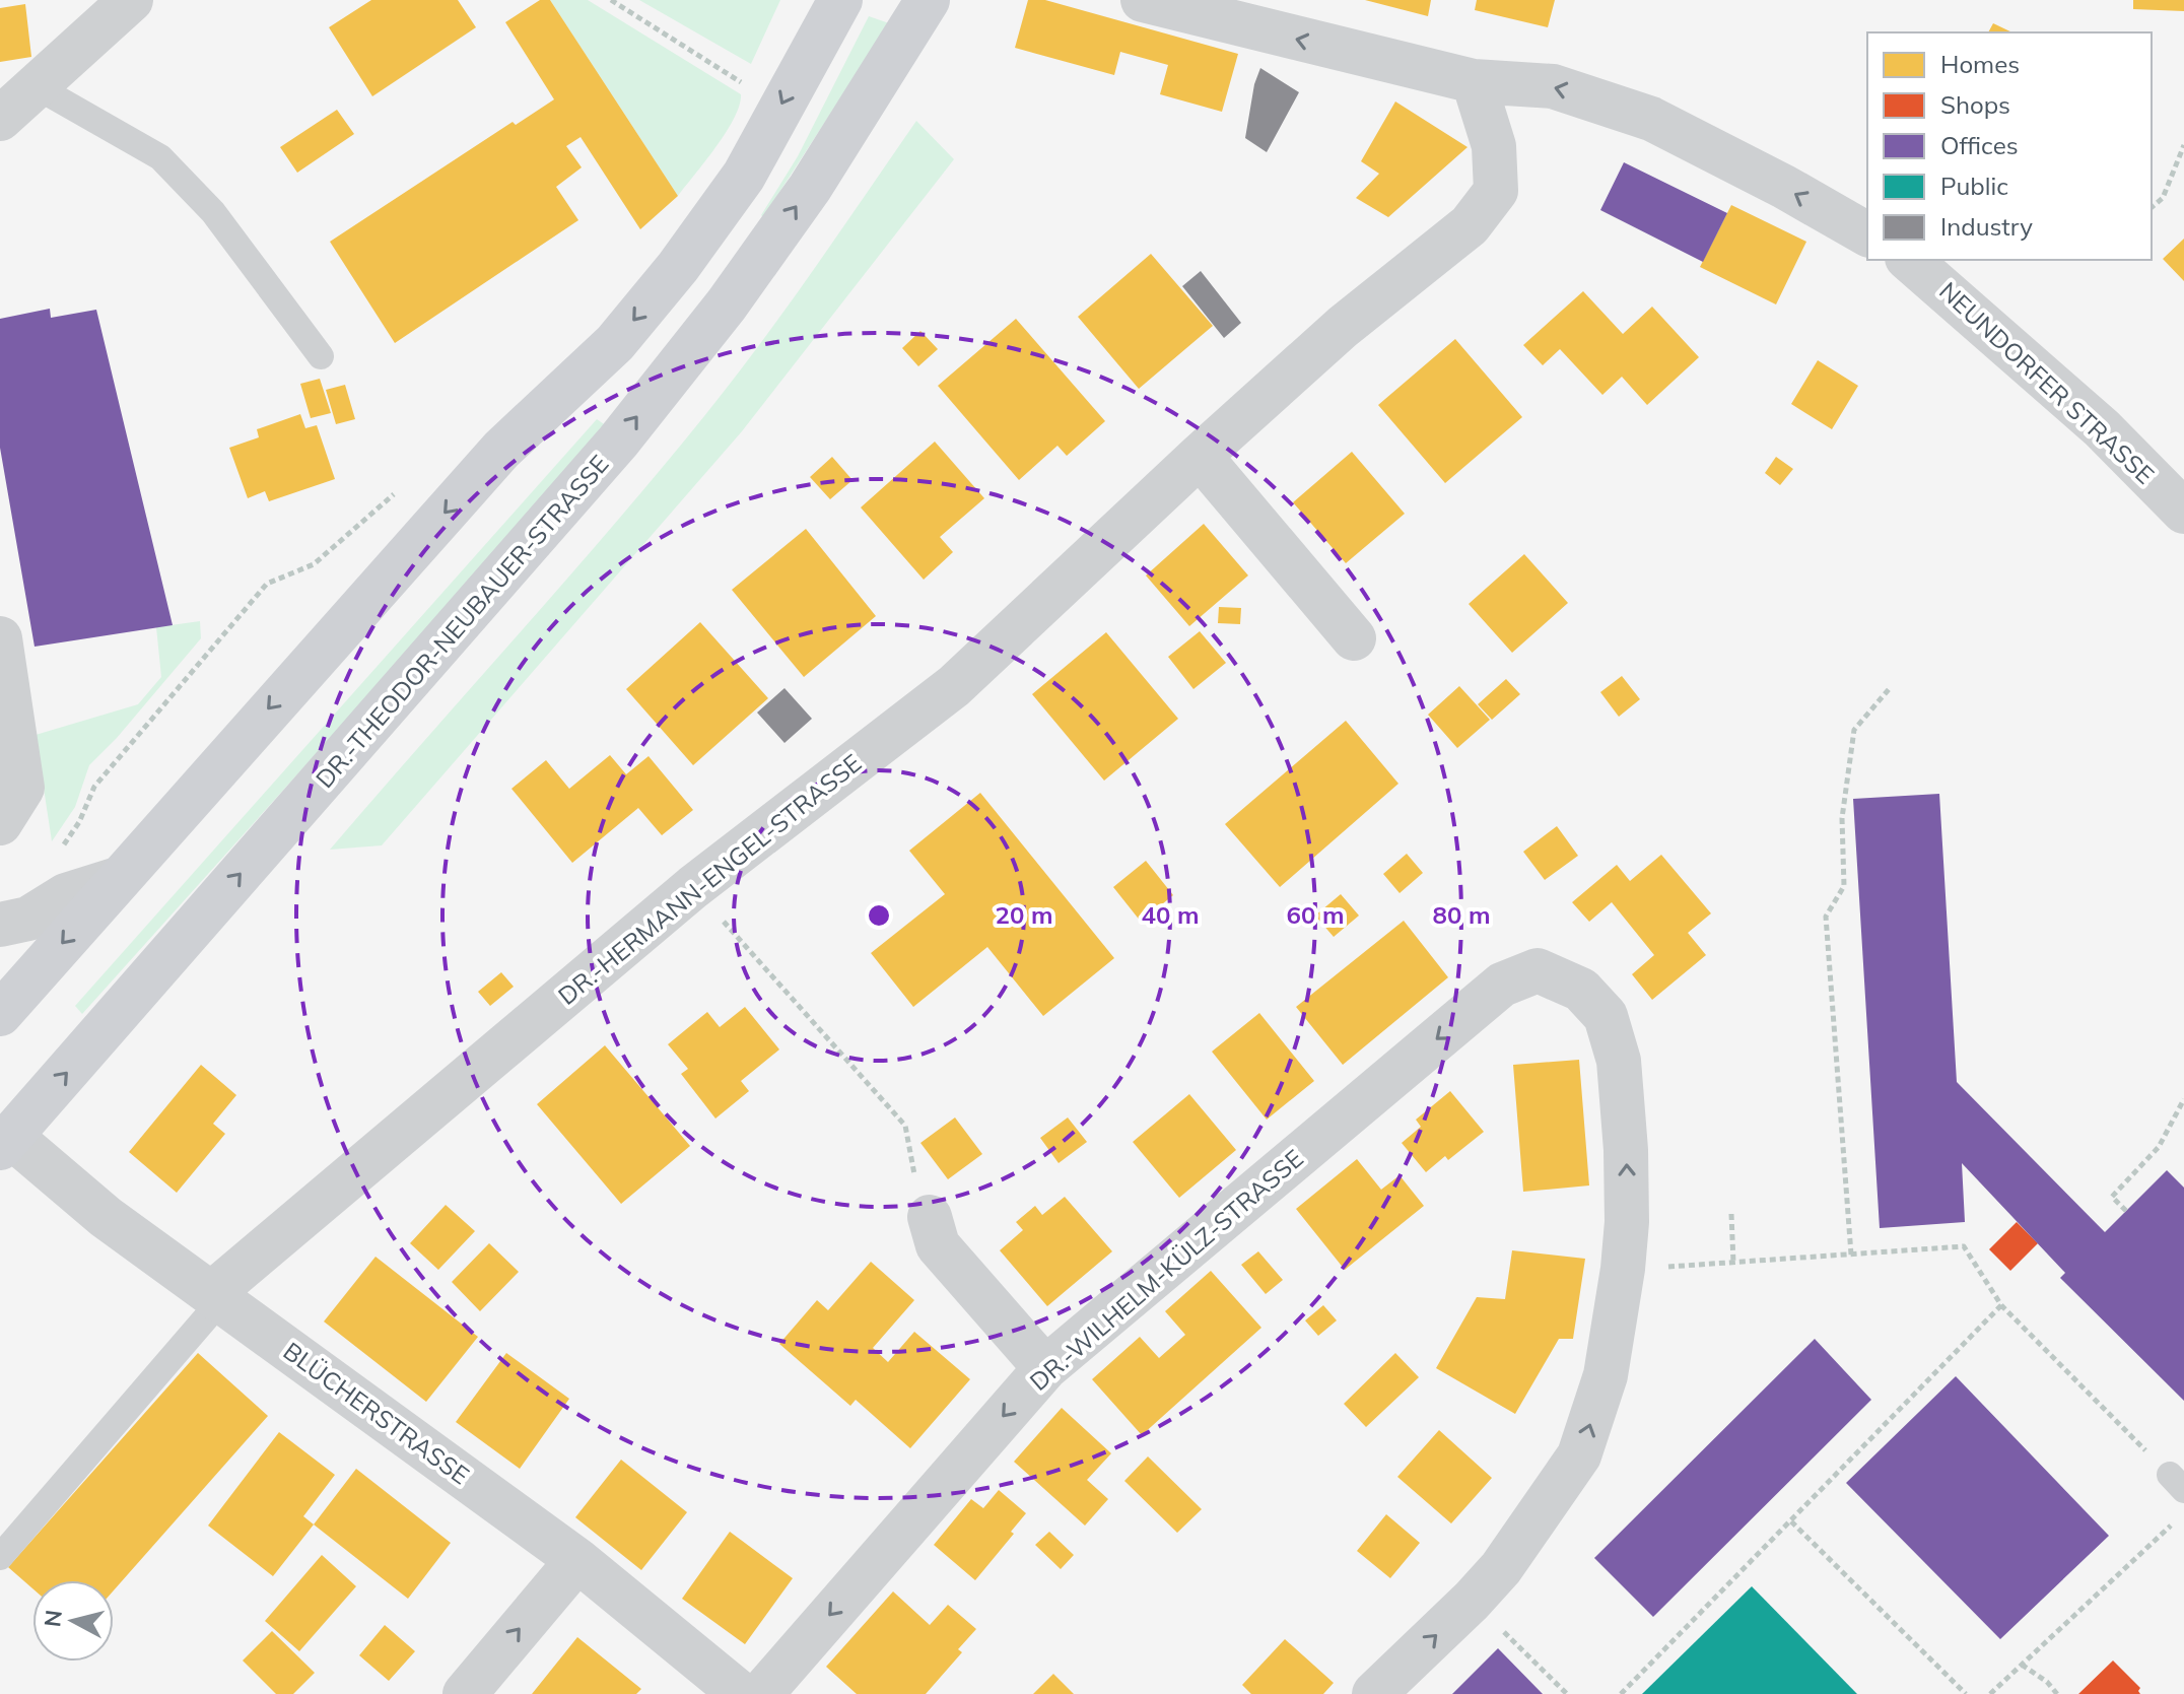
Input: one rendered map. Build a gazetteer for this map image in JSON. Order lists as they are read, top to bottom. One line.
{"streets":{"main road":["DR.-THEODOR-NEUBAUER-STRASSE"],"street":["NEUNDORFER STRASSE","DR.-HERMANN-ENGEL-STRASSE","DR.-WILHELM-KÜLZ-STRASSE","BLÜCHERSTRASSE"]},"crossings":[["DR.-THEODOR-NEUBAUER-STRASSE","BLÜCHERSTRASSE"],["DR.-HERMANN-ENGEL-STRASSE","BLÜCHERSTRASSE"]],"legend":["Homes","Shops","Offices","Public","Industry"],"north":"left","rings":["20 m","40 m","60 m","80 m"]}
